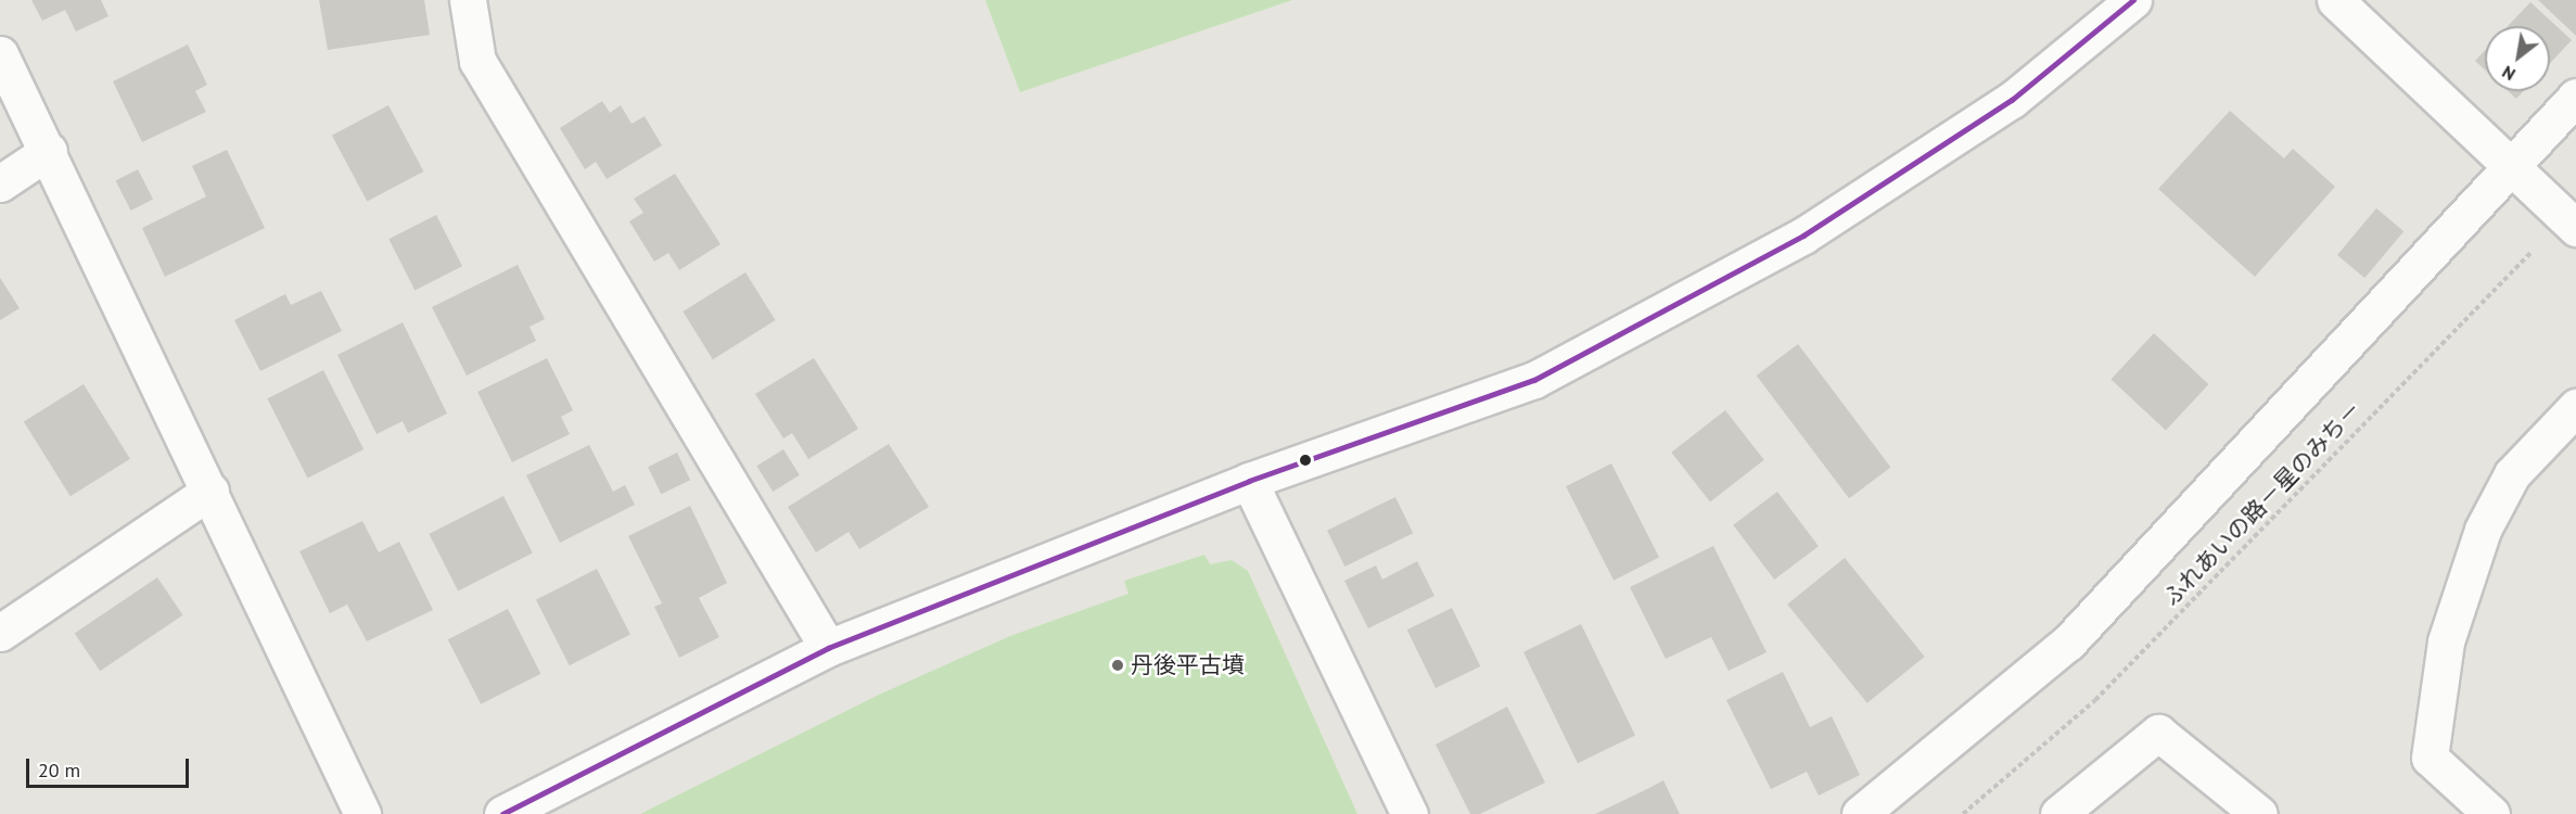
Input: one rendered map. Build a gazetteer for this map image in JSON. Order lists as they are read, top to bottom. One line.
{"streets":{"path":["ふれあいの路－星のみち－"]},"places":["丹後平古墳"],"scale_bar":"20 m","north":"bottom left"}
